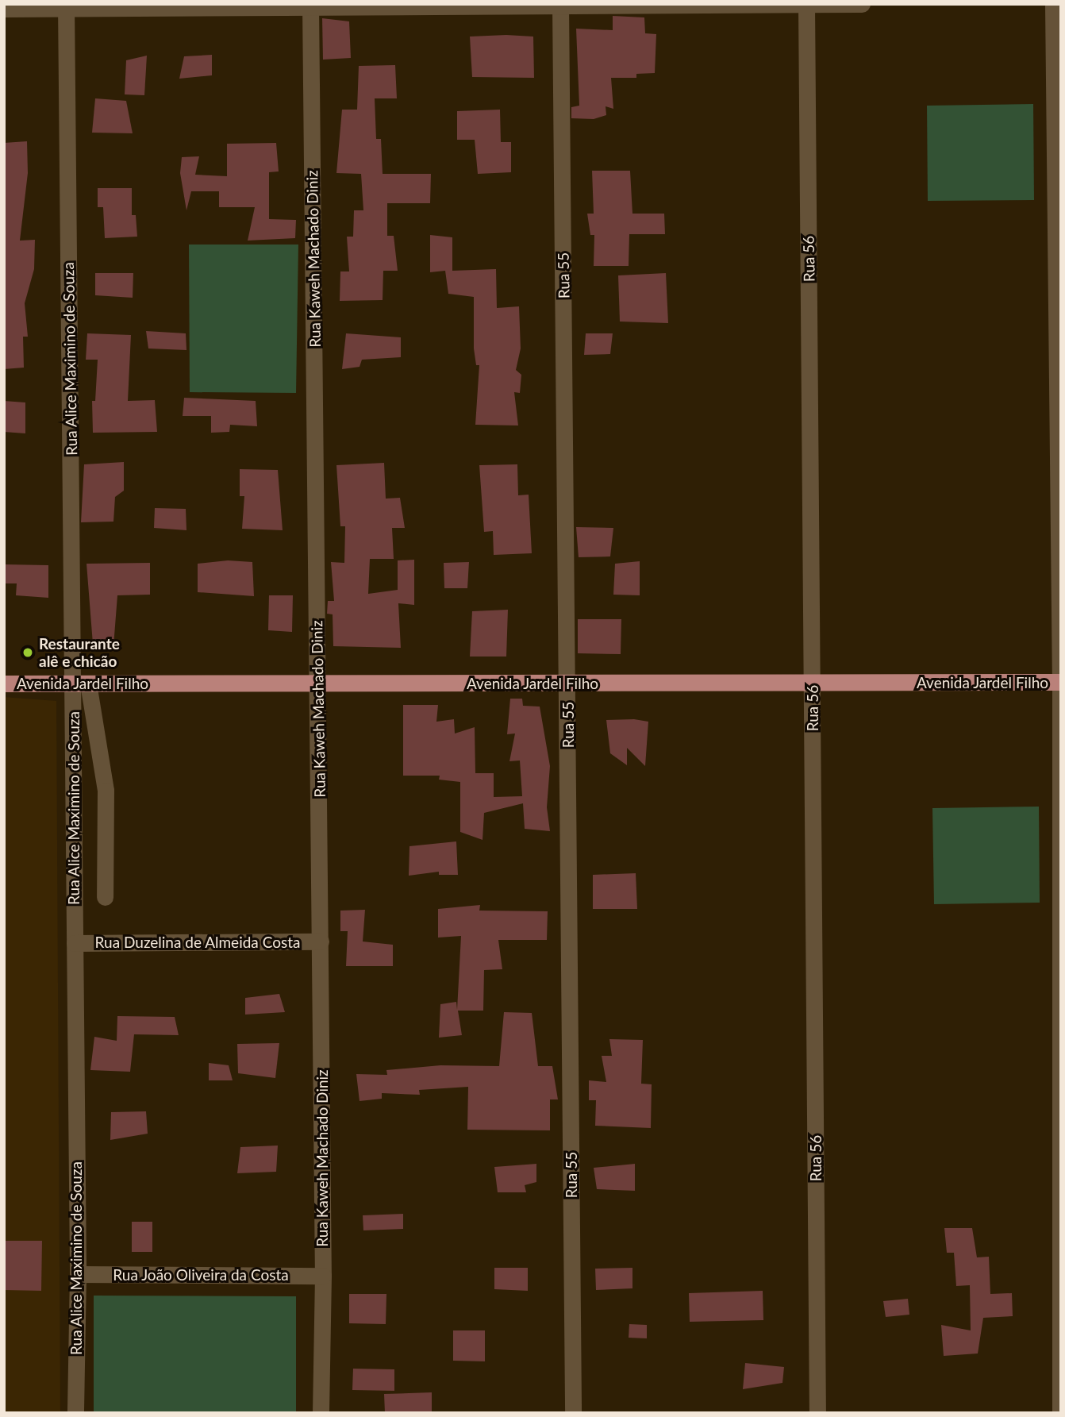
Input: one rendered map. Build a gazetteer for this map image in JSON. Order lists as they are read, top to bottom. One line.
{"streets":{"main road":["Avenida Jardel Filho"],"street":["Rua Kaweh Machado Diniz","Rua 56","Rua 55","Rua Alice Maximino de Souza","Rua Duzelina de Almeida Costa","Rua João Oliveira da Costa"]},"crossings":[["Rua Kaweh Machado Diniz","Avenida Jardel Filho"],["Rua Kaweh Machado Diniz","Rua Duzelina de Almeida Costa"],["Rua Kaweh Machado Diniz","Rua João Oliveira da Costa"],["Rua 56","Avenida Jardel Filho"],["Rua 55","Avenida Jardel Filho"],["Rua Alice Maximino de Souza","Avenida Jardel Filho"],["Rua Alice Maximino de Souza","Rua Duzelina de Almeida Costa"],["Rua Alice Maximino de Souza","Rua João Oliveira da Costa"]],"places":["Restaurante alê e chicão"]}
